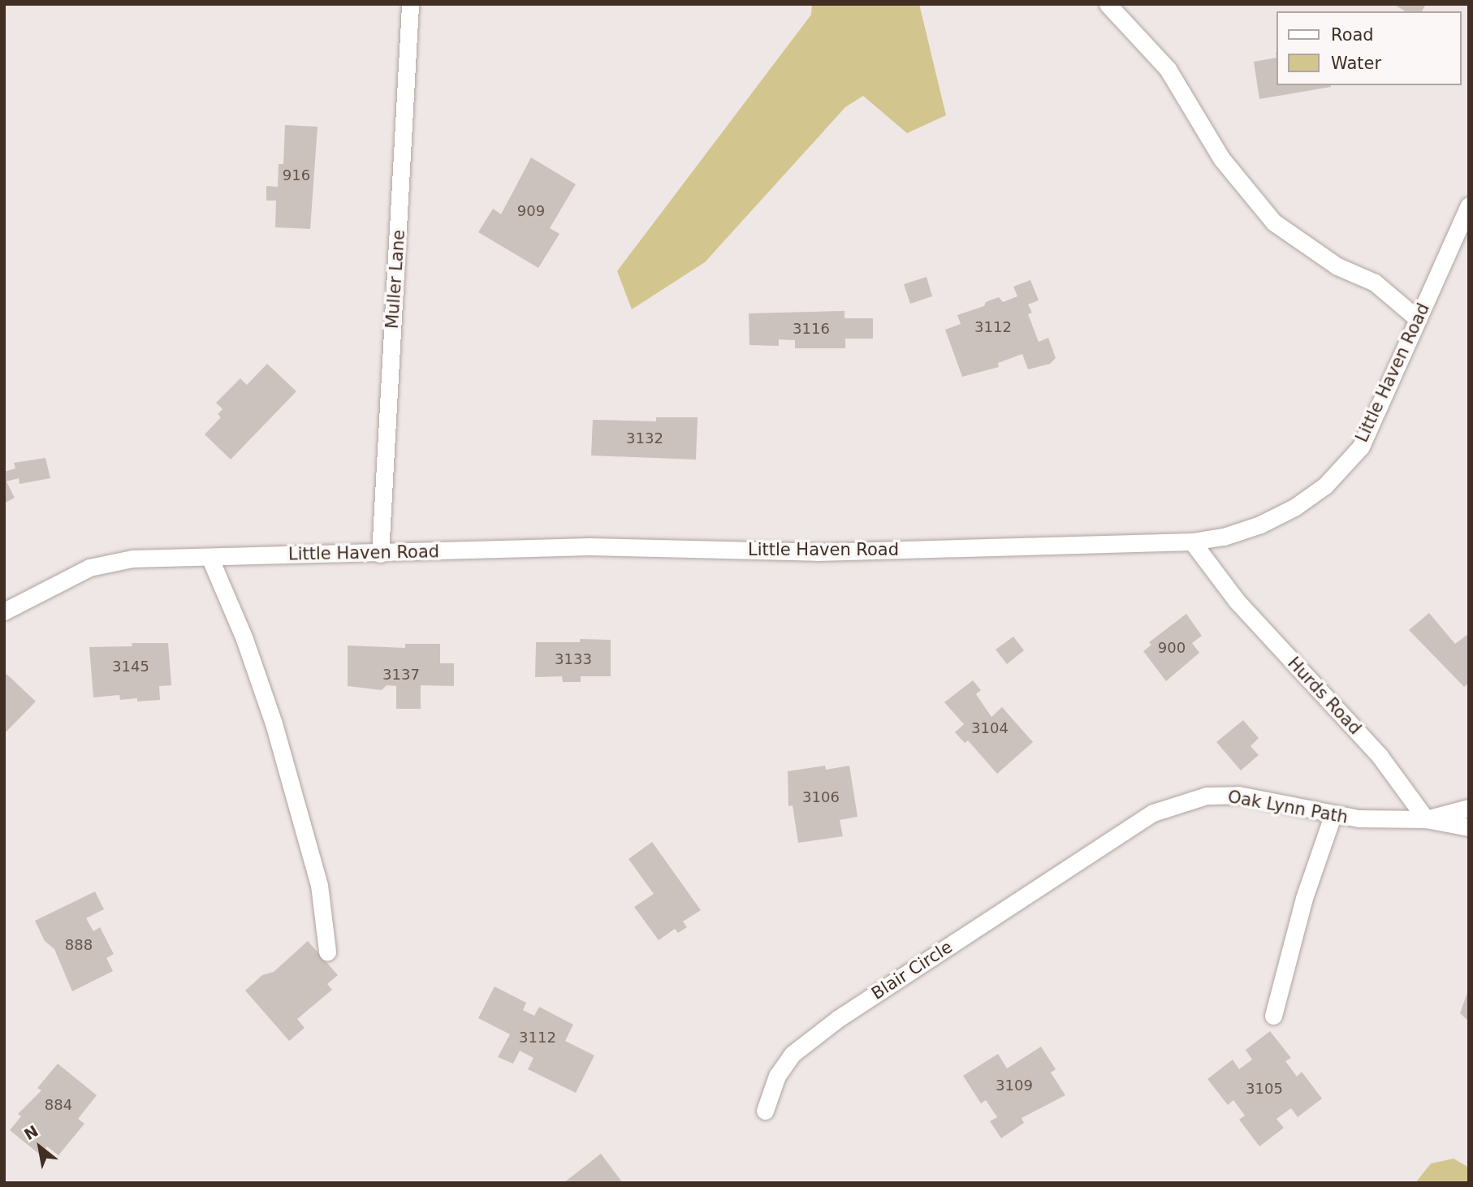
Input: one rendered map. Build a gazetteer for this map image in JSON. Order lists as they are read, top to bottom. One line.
{"streets":{"street":["Muller Lane","Little Haven Road","Hurds Road","Oak Lynn Path","Blair Circle"]},"crossings":[["Muller Lane","Little Haven Road"],["Little Haven Road","Hurds Road"],["Hurds Road","Oak Lynn Path"],["Oak Lynn Path","Blair Circle"]],"house_numbers":["916","909","3112","3116","3132","900","3133","3145","3137","3104","3106","888","3112","3109","3105","884"],"legend":["Road","Water"],"north":"top left"}
